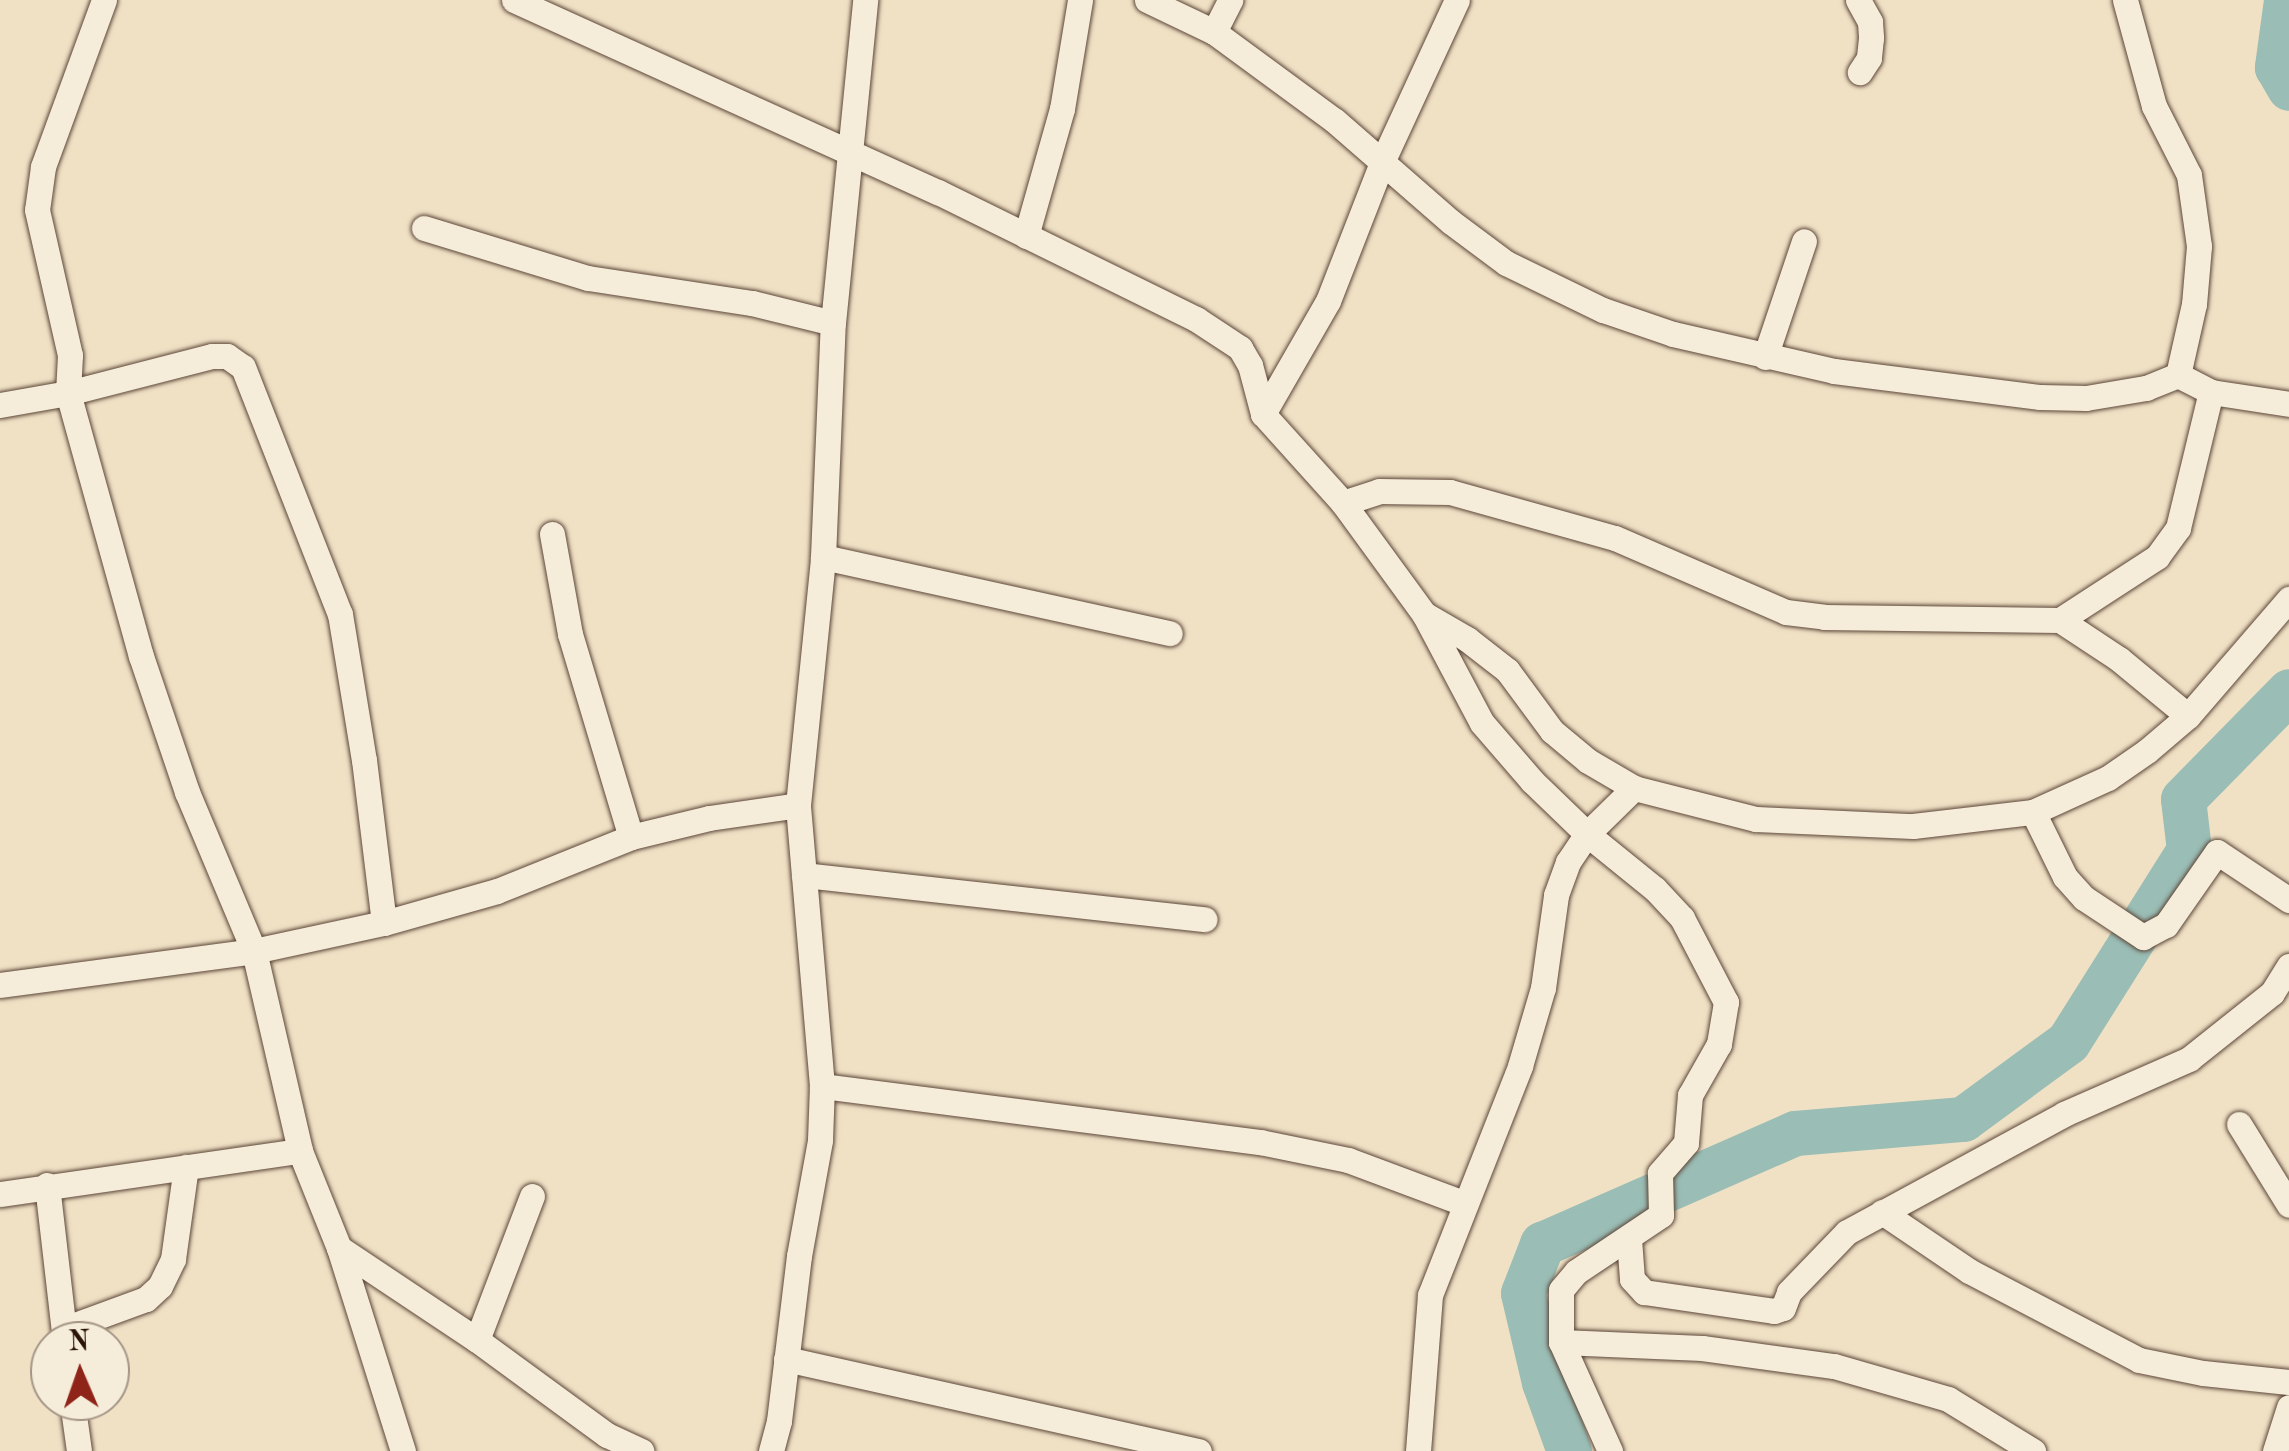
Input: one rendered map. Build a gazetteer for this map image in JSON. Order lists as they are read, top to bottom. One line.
{"north":"top"}
